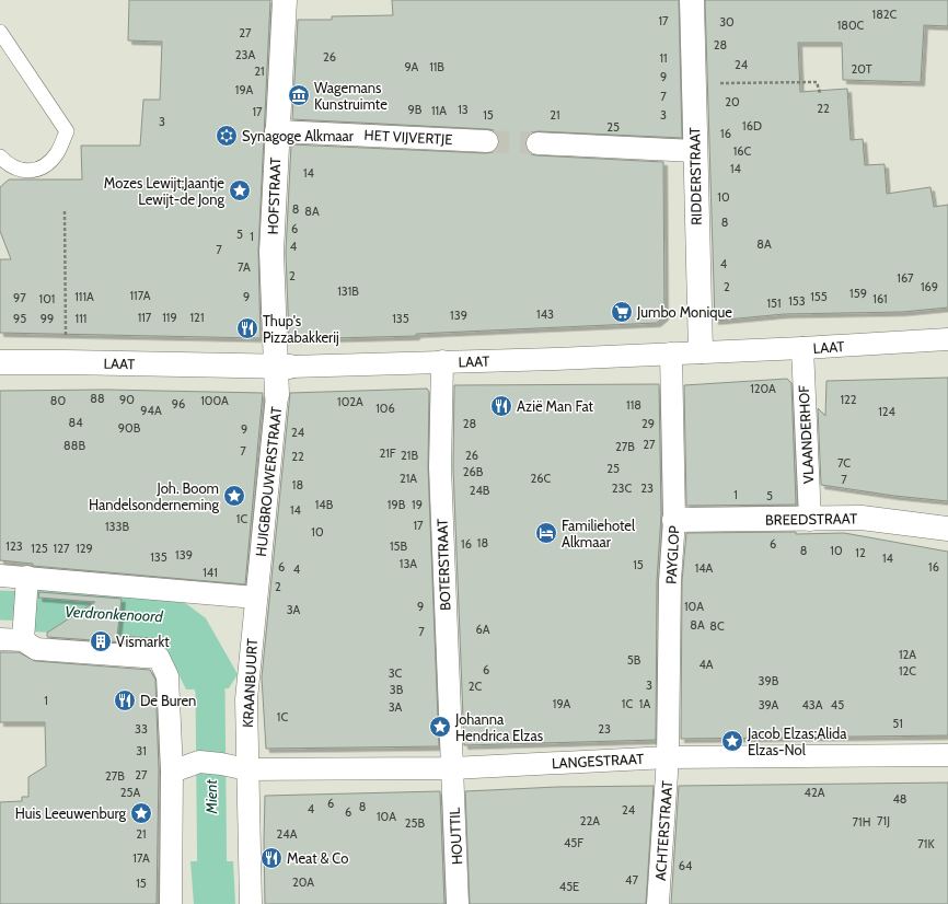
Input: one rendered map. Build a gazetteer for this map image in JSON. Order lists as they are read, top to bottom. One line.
{"streets":{"street":["HET VIJVERTJE","RIDDERSTRAAT","HOFSTRAAT","LAAT","VLAANDERHOF","HUIGBROUWERSTRAAT","BREEDSTRAAT","PAYGLOP","BOTERSTRAAT","KRAANBUURT","LANGESTRAAT","ACHTERSTRAAT","HOUTTIL"]},"crossings":[["HET VIJVERTJE","HOFSTRAAT"],["RIDDERSTRAAT","LAAT"],["HOFSTRAAT","LAAT"],["HOFSTRAAT","HUIGBROUWERSTRAAT"],["LAAT","VLAANDERHOF"],["LAAT","HUIGBROUWERSTRAAT"],["LAAT","PAYGLOP"],["LAAT","BOTERSTRAAT"],["VLAANDERHOF","BREEDSTRAAT"],["HUIGBROUWERSTRAAT","KRAANBUURT"],["BREEDSTRAAT","PAYGLOP"],["PAYGLOP","LANGESTRAAT"],["PAYGLOP","ACHTERSTRAAT"],["BOTERSTRAAT","LANGESTRAAT"],["BOTERSTRAAT","HOUTTIL"],["KRAANBUURT","LANGESTRAAT"],["LANGESTRAAT","ACHTERSTRAAT"],["LANGESTRAAT","HOUTTIL"]],"water":["Verdronkenoord","Mient"],"places":{"museum":["Wagemans Kunstruimte"],"synagogue":["Synagoge Alkmaar"],"place":["Mozes Lewijt;Jaantje Lewijt-de Jong","Joh. Boom Handelsonderneming","Johanna Hendrica Elzas","Jacob Elzas;Alida Elzas-Nol","Huis Leeuwenburg"],"supermarket":["Jumbo Monique"],"restaurant":["Thup's Pizzabakkerij","Azië Man Fat","De Buren","Meat & Co"],"hotel":["Familiehotel Alkmaar"],"building":["Vismarkt"]},"house_numbers":["182C","17","30","180C","27","28","23A","26","11","24","9A","11B","20T","21","9","19A","7","20","22","9B","13","11A","17","15","21","3","3","16D","25","16","16C","14","14","10","8","8A","8","6","5","1","8A","4","7","4","7A","2","167","2","169","131B","159","117A","111A","9","155","97","101","161","153","151","143","139","117","119","121","95","99","111","135","120A","88","90","122","80","100A","102A","96","118","106","94A","124","84","28","29","90B","9","24","27","88B","27B","7","21F","21B","26","22","7C","25","26B","21A","26C","7","18","23C","23","24B","1","5","14B","19B","19","14","1C","17","133B","10","18","16","6","123","15B","125","127","129","8","10","12","139","135","14","13A","15","6","16","14A","4","141","2","9","10A","3A","8A","8C","6A","7","12A","5B","4A","6","12C","3C","39B","3","2C","3B","1","19A","1C","1A","39A","43A","45","3A","1C","51","33","23","31","27","27B","25A","42A","48","6","8","4","24","6","10A","22A","71J","71H","25B","21","24A","45F","71K","17A","64","47","20A","15","45E"]}
